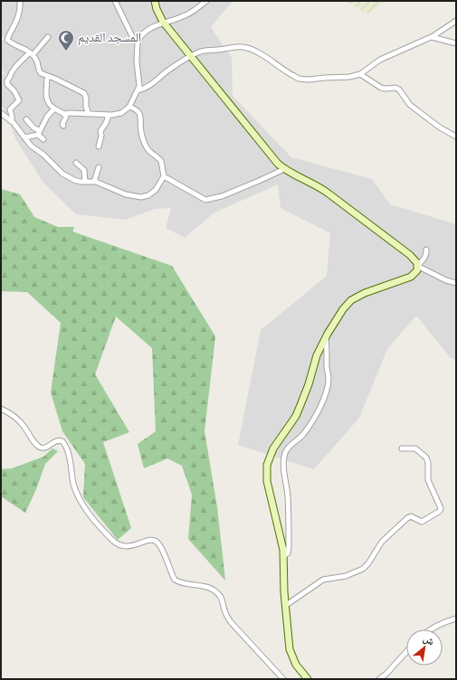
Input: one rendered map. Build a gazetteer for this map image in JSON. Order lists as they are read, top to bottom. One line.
{"places":{"mosque":["المسجد القديم"]},"north":"top right"}
